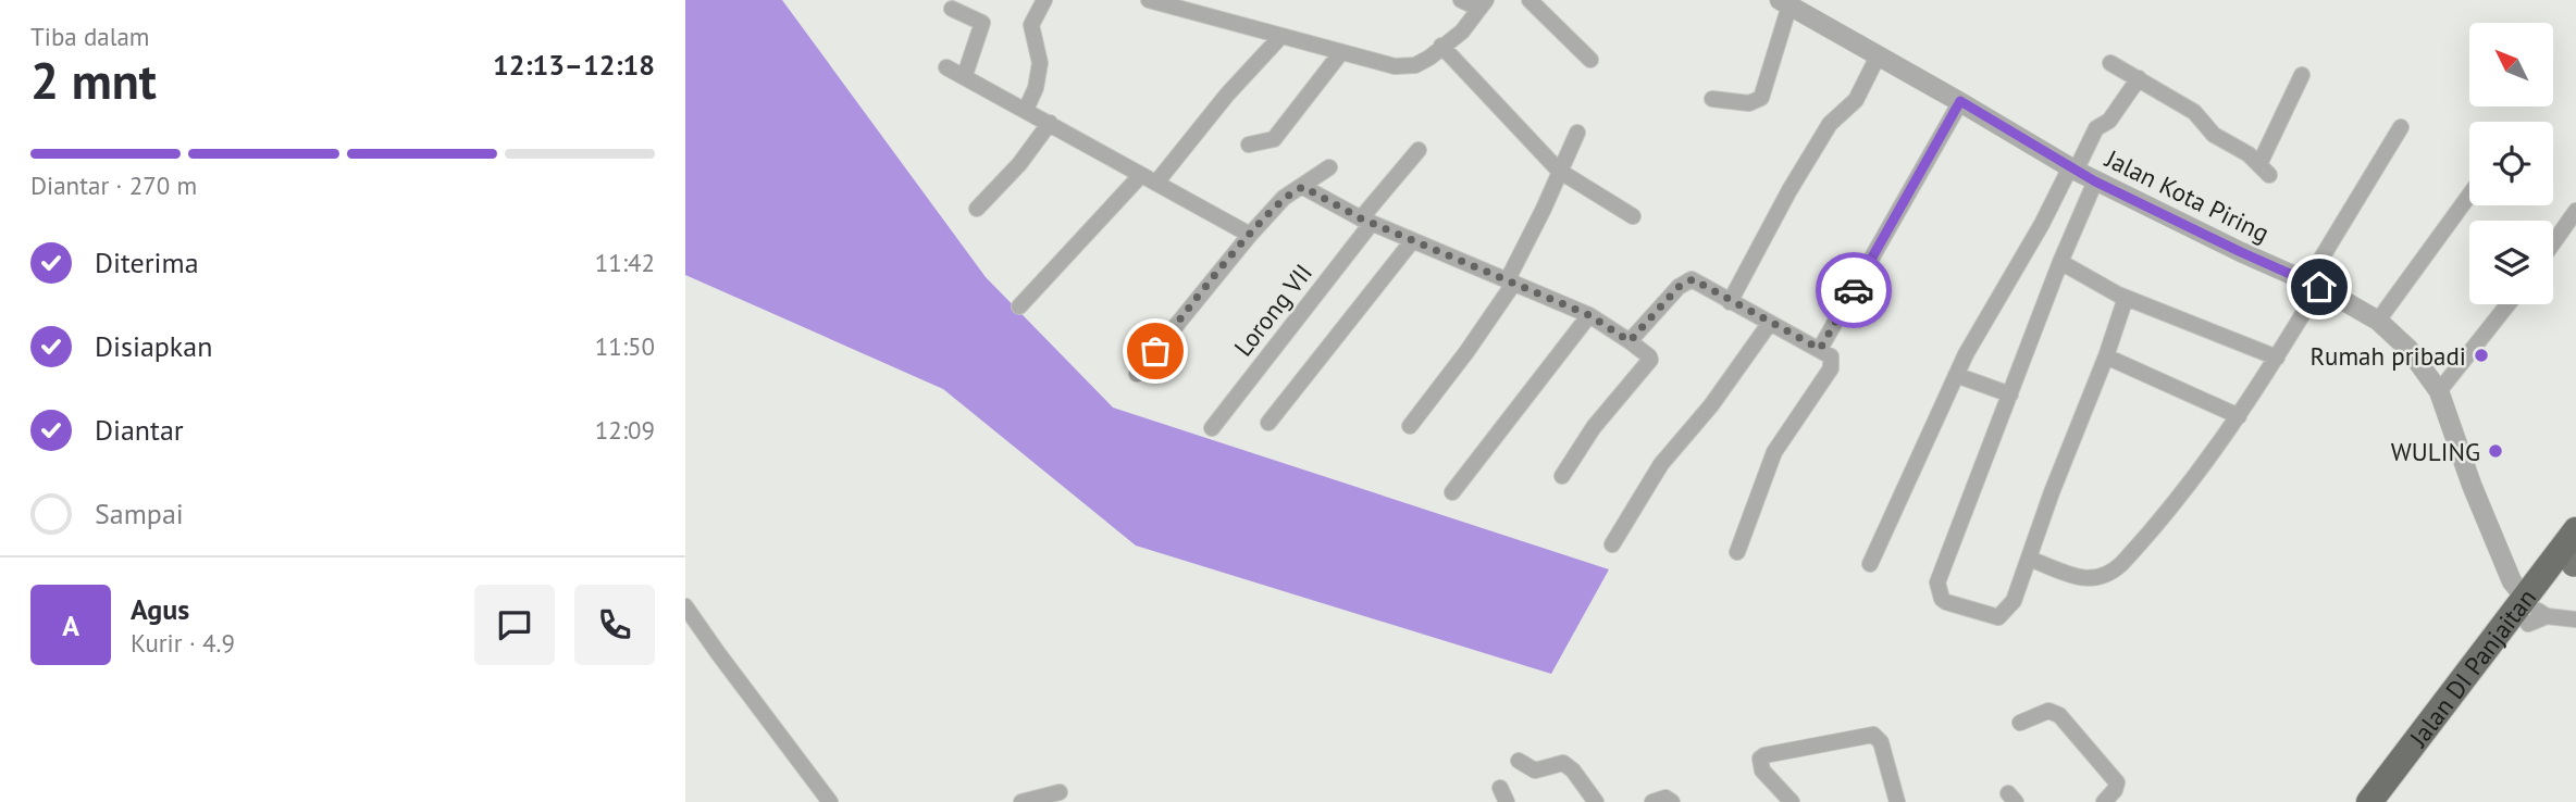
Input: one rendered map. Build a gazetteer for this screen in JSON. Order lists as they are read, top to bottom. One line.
{"streets":{"highway":["Jalan DI Panjaitan"],"street":["Jalan Kota Piring","Lorong VII"]},"crossings":[["Jalan Kota Piring","Jalan DI Panjaitan"]],"places":["Rumah pribadi","WULING"],"north":"top left","page":{"heading":["2 mnt","Tiba dalam","12:13–12:18"],"panel":["Agus","Kurir · 4.9"],"bar":"Diantar · 270 m","list":[["Diterima","11:42"],["Disiapkan","11:50"],["Diantar","12:09"],"Sampai"],"round":"A"}}
